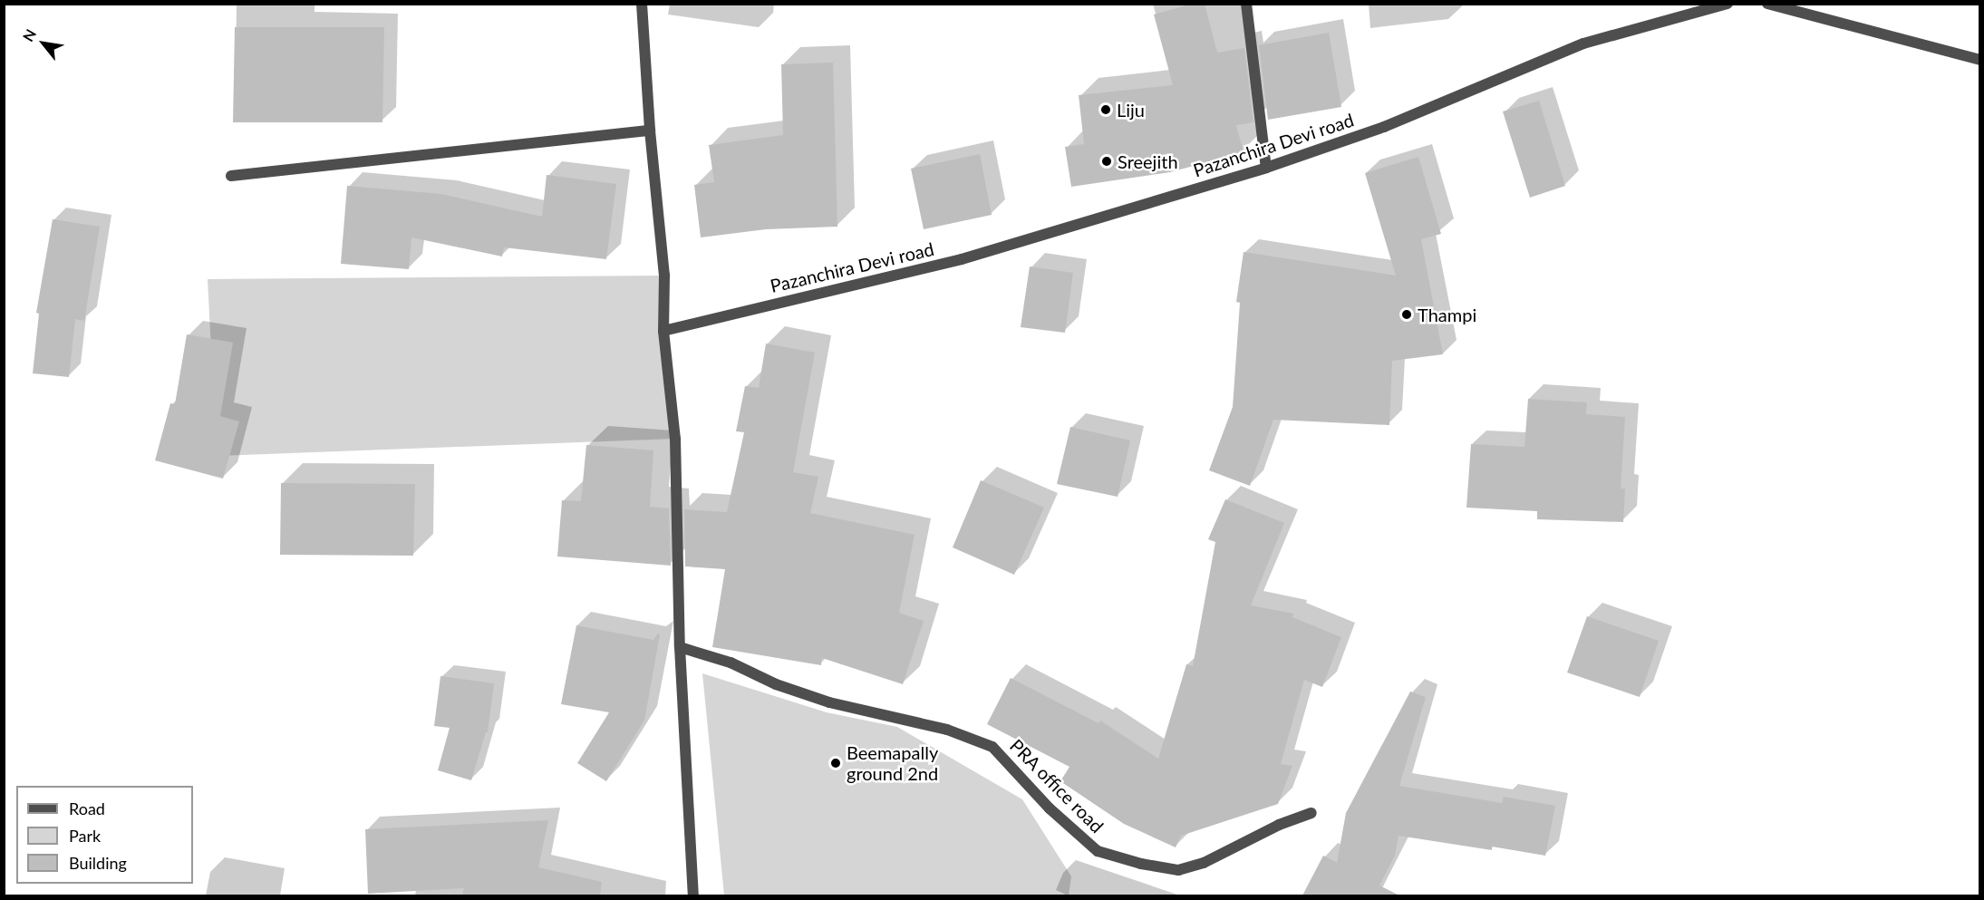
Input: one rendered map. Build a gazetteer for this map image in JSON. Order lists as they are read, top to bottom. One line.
{"streets":{"street":["Pazanchira Devi road","PRA office road"]},"places":["Liju","Sreejith","Thampi","Beemapally ground 2nd"],"legend":["Road","Park","Building"],"north":"top left"}
